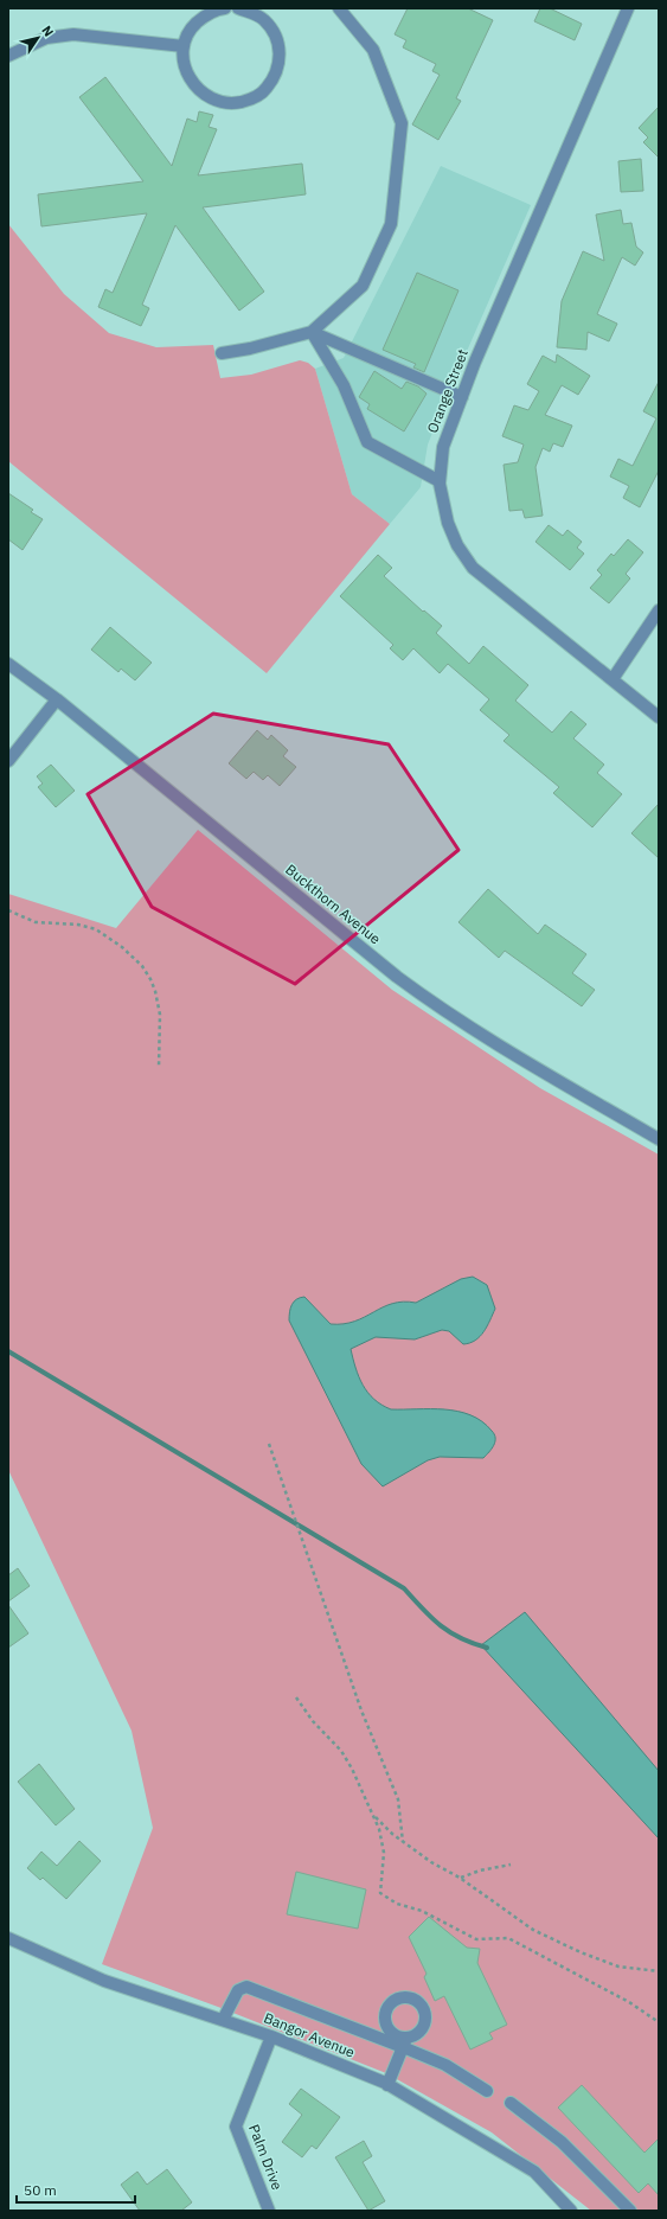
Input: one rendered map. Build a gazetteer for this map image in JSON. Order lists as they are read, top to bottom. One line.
{"streets":{"street":["Orange Street","Buckthorn Avenue","Bangor Avenue","Palm Drive"]},"crossings":[["Bangor Avenue","Palm Drive"]],"scale_bar":"50 m","north":"top right"}
